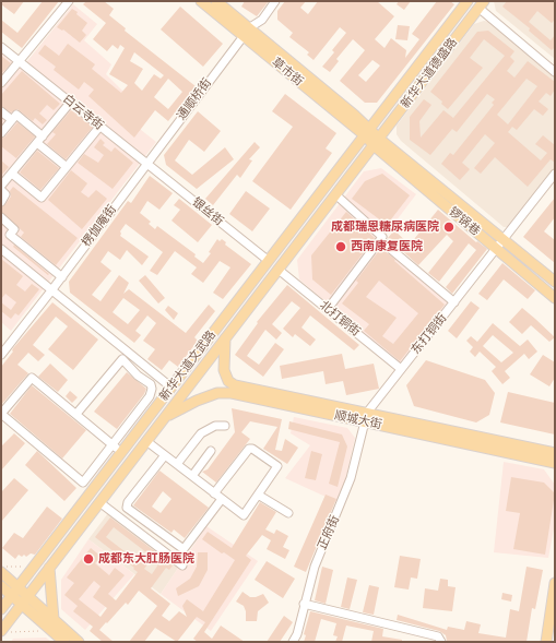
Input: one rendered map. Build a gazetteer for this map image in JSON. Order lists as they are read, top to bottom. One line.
{"streets":{"main road":["草市街","新华大道德盛路","锣锅巷","新华大道文武路","顺城大街"],"street":["通顺桥街","白云寺街","银丝街","楞伽庵街","北打铜街","东打铜街","正府街"]},"crossings":[["草市街","新华大道德盛路"],["草市街","通顺桥街"],["草市街","锣锅巷"],["草市街","新华大道文武路"],["新华大道德盛路","锣锅巷"],["新华大道德盛路","新华大道文武路"],["通顺桥街","白云寺街"],["通顺桥街","银丝街"],["通顺桥街","楞伽庵街"],["白云寺街","银丝街"],["白云寺街","楞伽庵街"],["银丝街","楞伽庵街"],["银丝街","新华大道文武路"],["锣锅巷","东打铜街"],["锣锅巷","新华大道文武路"],["北打铜街","东打铜街"],["北打铜街","新华大道文武路"],["东打铜街","顺城大街"],["东打铜街","正府街"],["新华大道文武路","顺城大街"],["顺城大街","正府街"]],"places":["成都瑞恩糖尿病医院","西南康复医院","成都东大肛肠医院"]}
